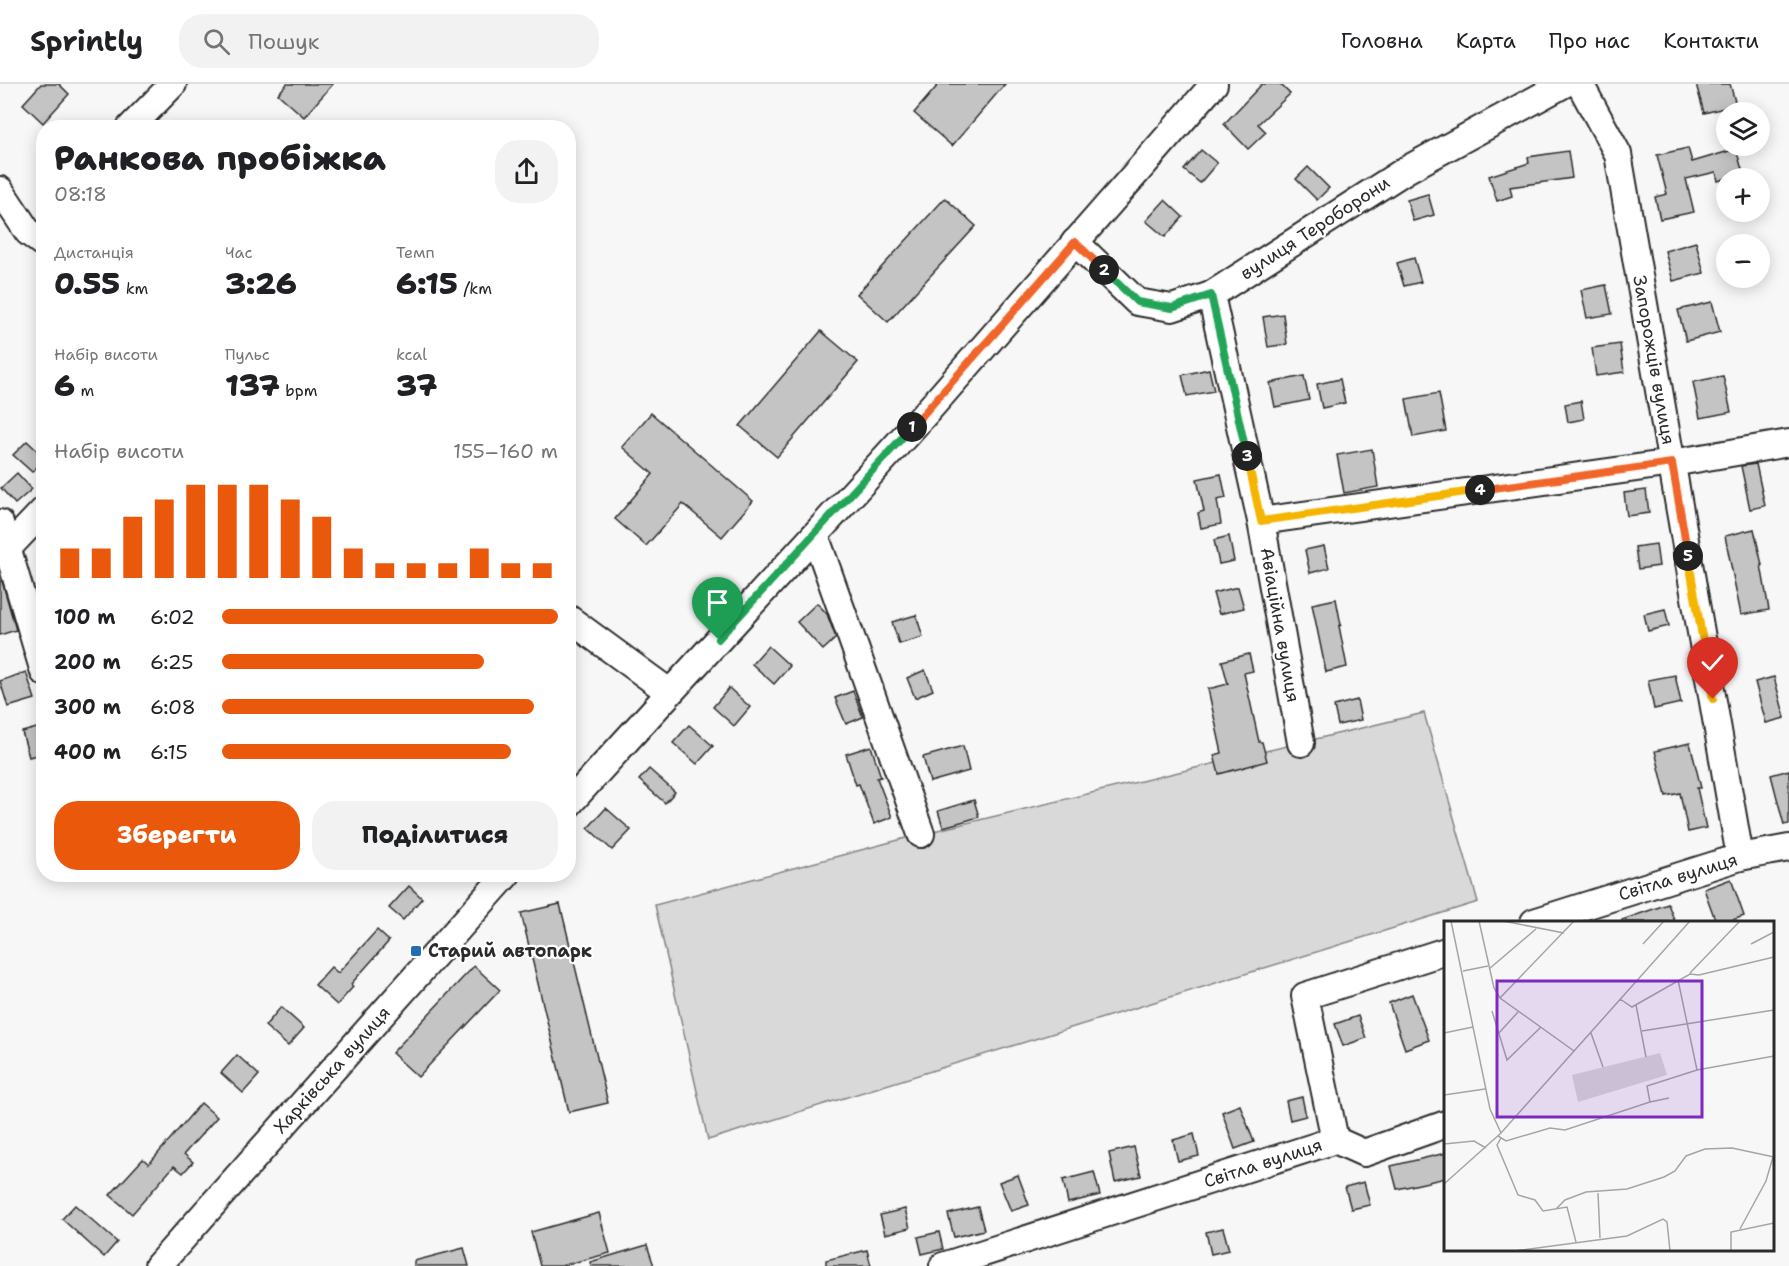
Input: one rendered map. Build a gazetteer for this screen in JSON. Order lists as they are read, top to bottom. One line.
{"streets":{"street":["вулиця Тероборони","Запорожців вулиця","Авіаційна вулиця","Світла вулиця","Харківська вулиця"]},"crossings":[["вулиця Тероборони","Авіаційна вулиця"],["Запорожців вулиця","Світла вулиця"]],"places":{"transit":["Старий автопарк"]},"page":{"header":"Sprintly","search":"Пошук","nav":["Головна","Карта","Про нас","Контакти"],"map_buttons":["+","−"],"heading":["Ранкова пробіжка","08:18"],"stats":[["Дистанція","0.55 km"],["Час","3:26"],["Темп","6:15 /km"],["Набір висоти","6 m"],["Пульс","137 bpm"],["kcal","37"]],"pins":["2","1","3","4","5"],"chart":["Набір висоти","155–160 m"],"list":[{"name":"100 m","note":"6:02"},{"name":"200 m","note":"6:25"},{"name":"300 m","note":"6:08"},{"name":"400 m","note":"6:15"}],"buttons":["Зберегти","Поділитися"]}}
